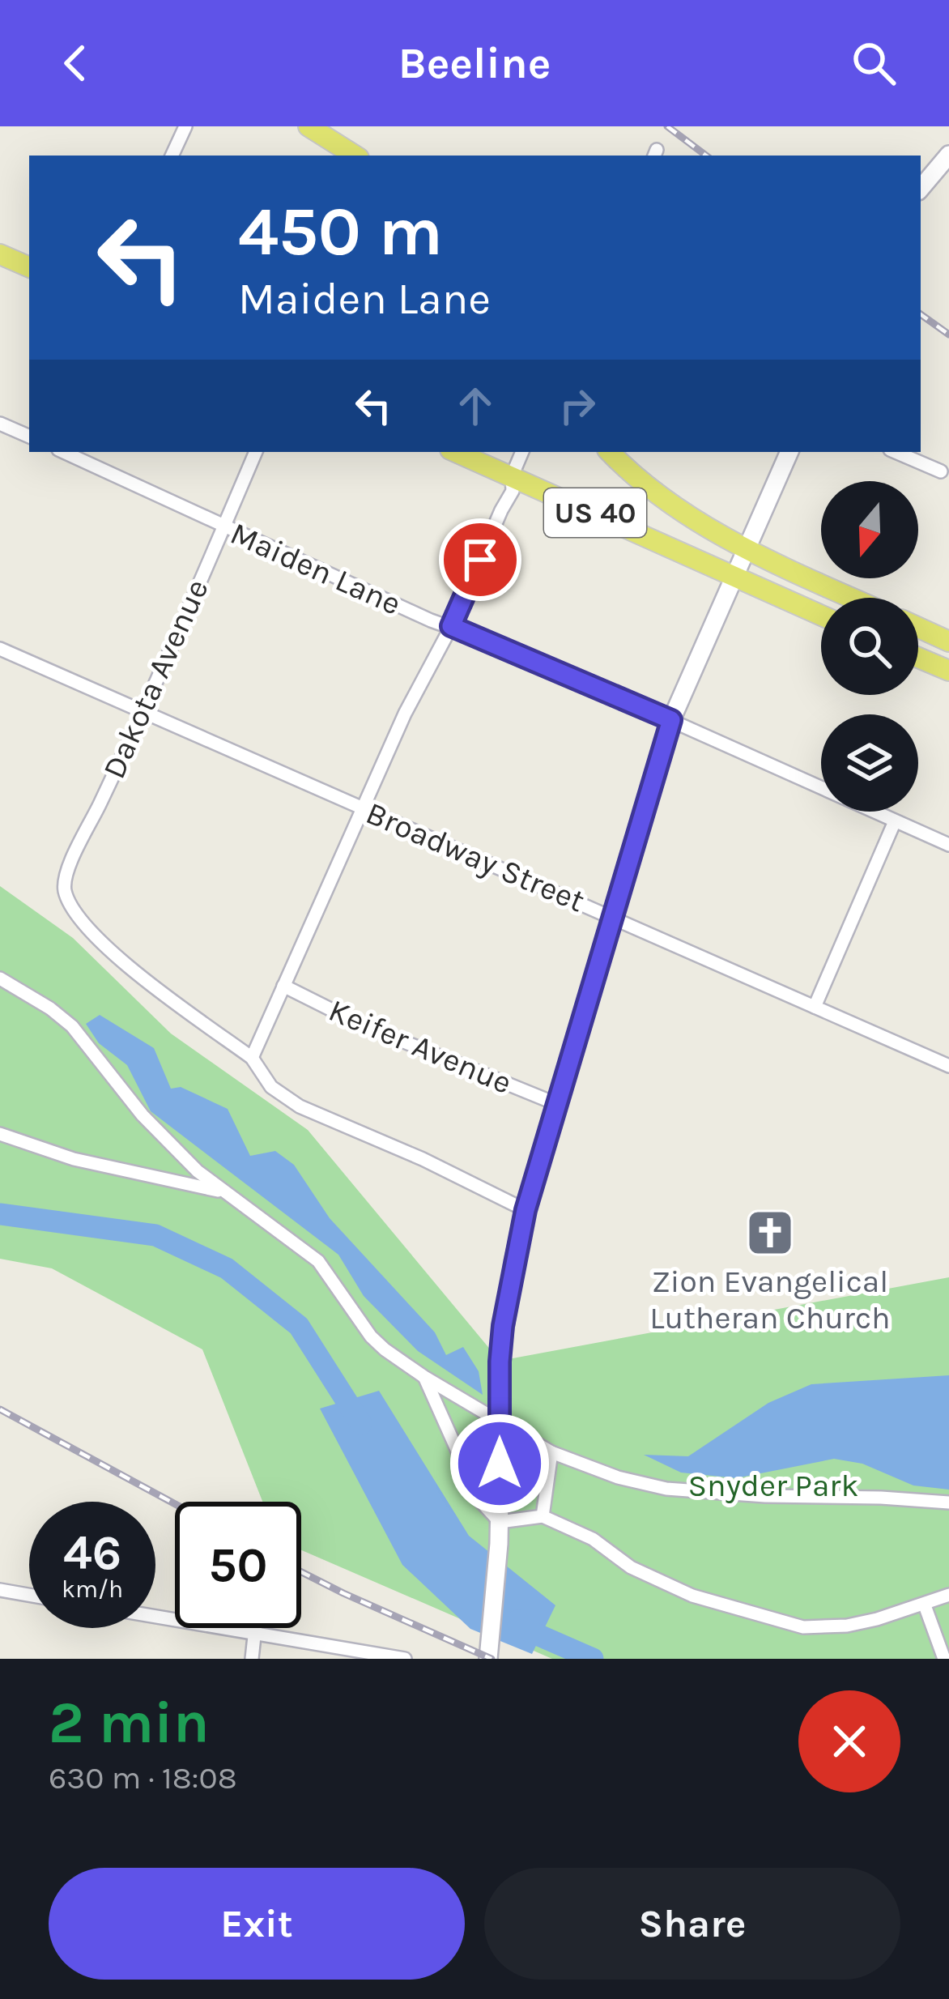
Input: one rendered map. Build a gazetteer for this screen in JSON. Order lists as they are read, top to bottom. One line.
{"streets":{"main road":["US 40"],"street":["Maiden Lane","Dakota Avenue","Broadway Street","Keifer Avenue"]},"crossings":[["Maiden Lane","Dakota Avenue"],["Dakota Avenue","Broadway Street"]],"parks":["Snyder Park"],"places":{"church":["Zion Evangelical Lutheran Church"]},"north":"bottom","page":{"header":"Beeline","turn":["450 m","Maiden Lane"],"speed":"46 km/h","limit":"50","heading":["2 min","630 m · 18:08"],"buttons":["Exit","Share"]}}
